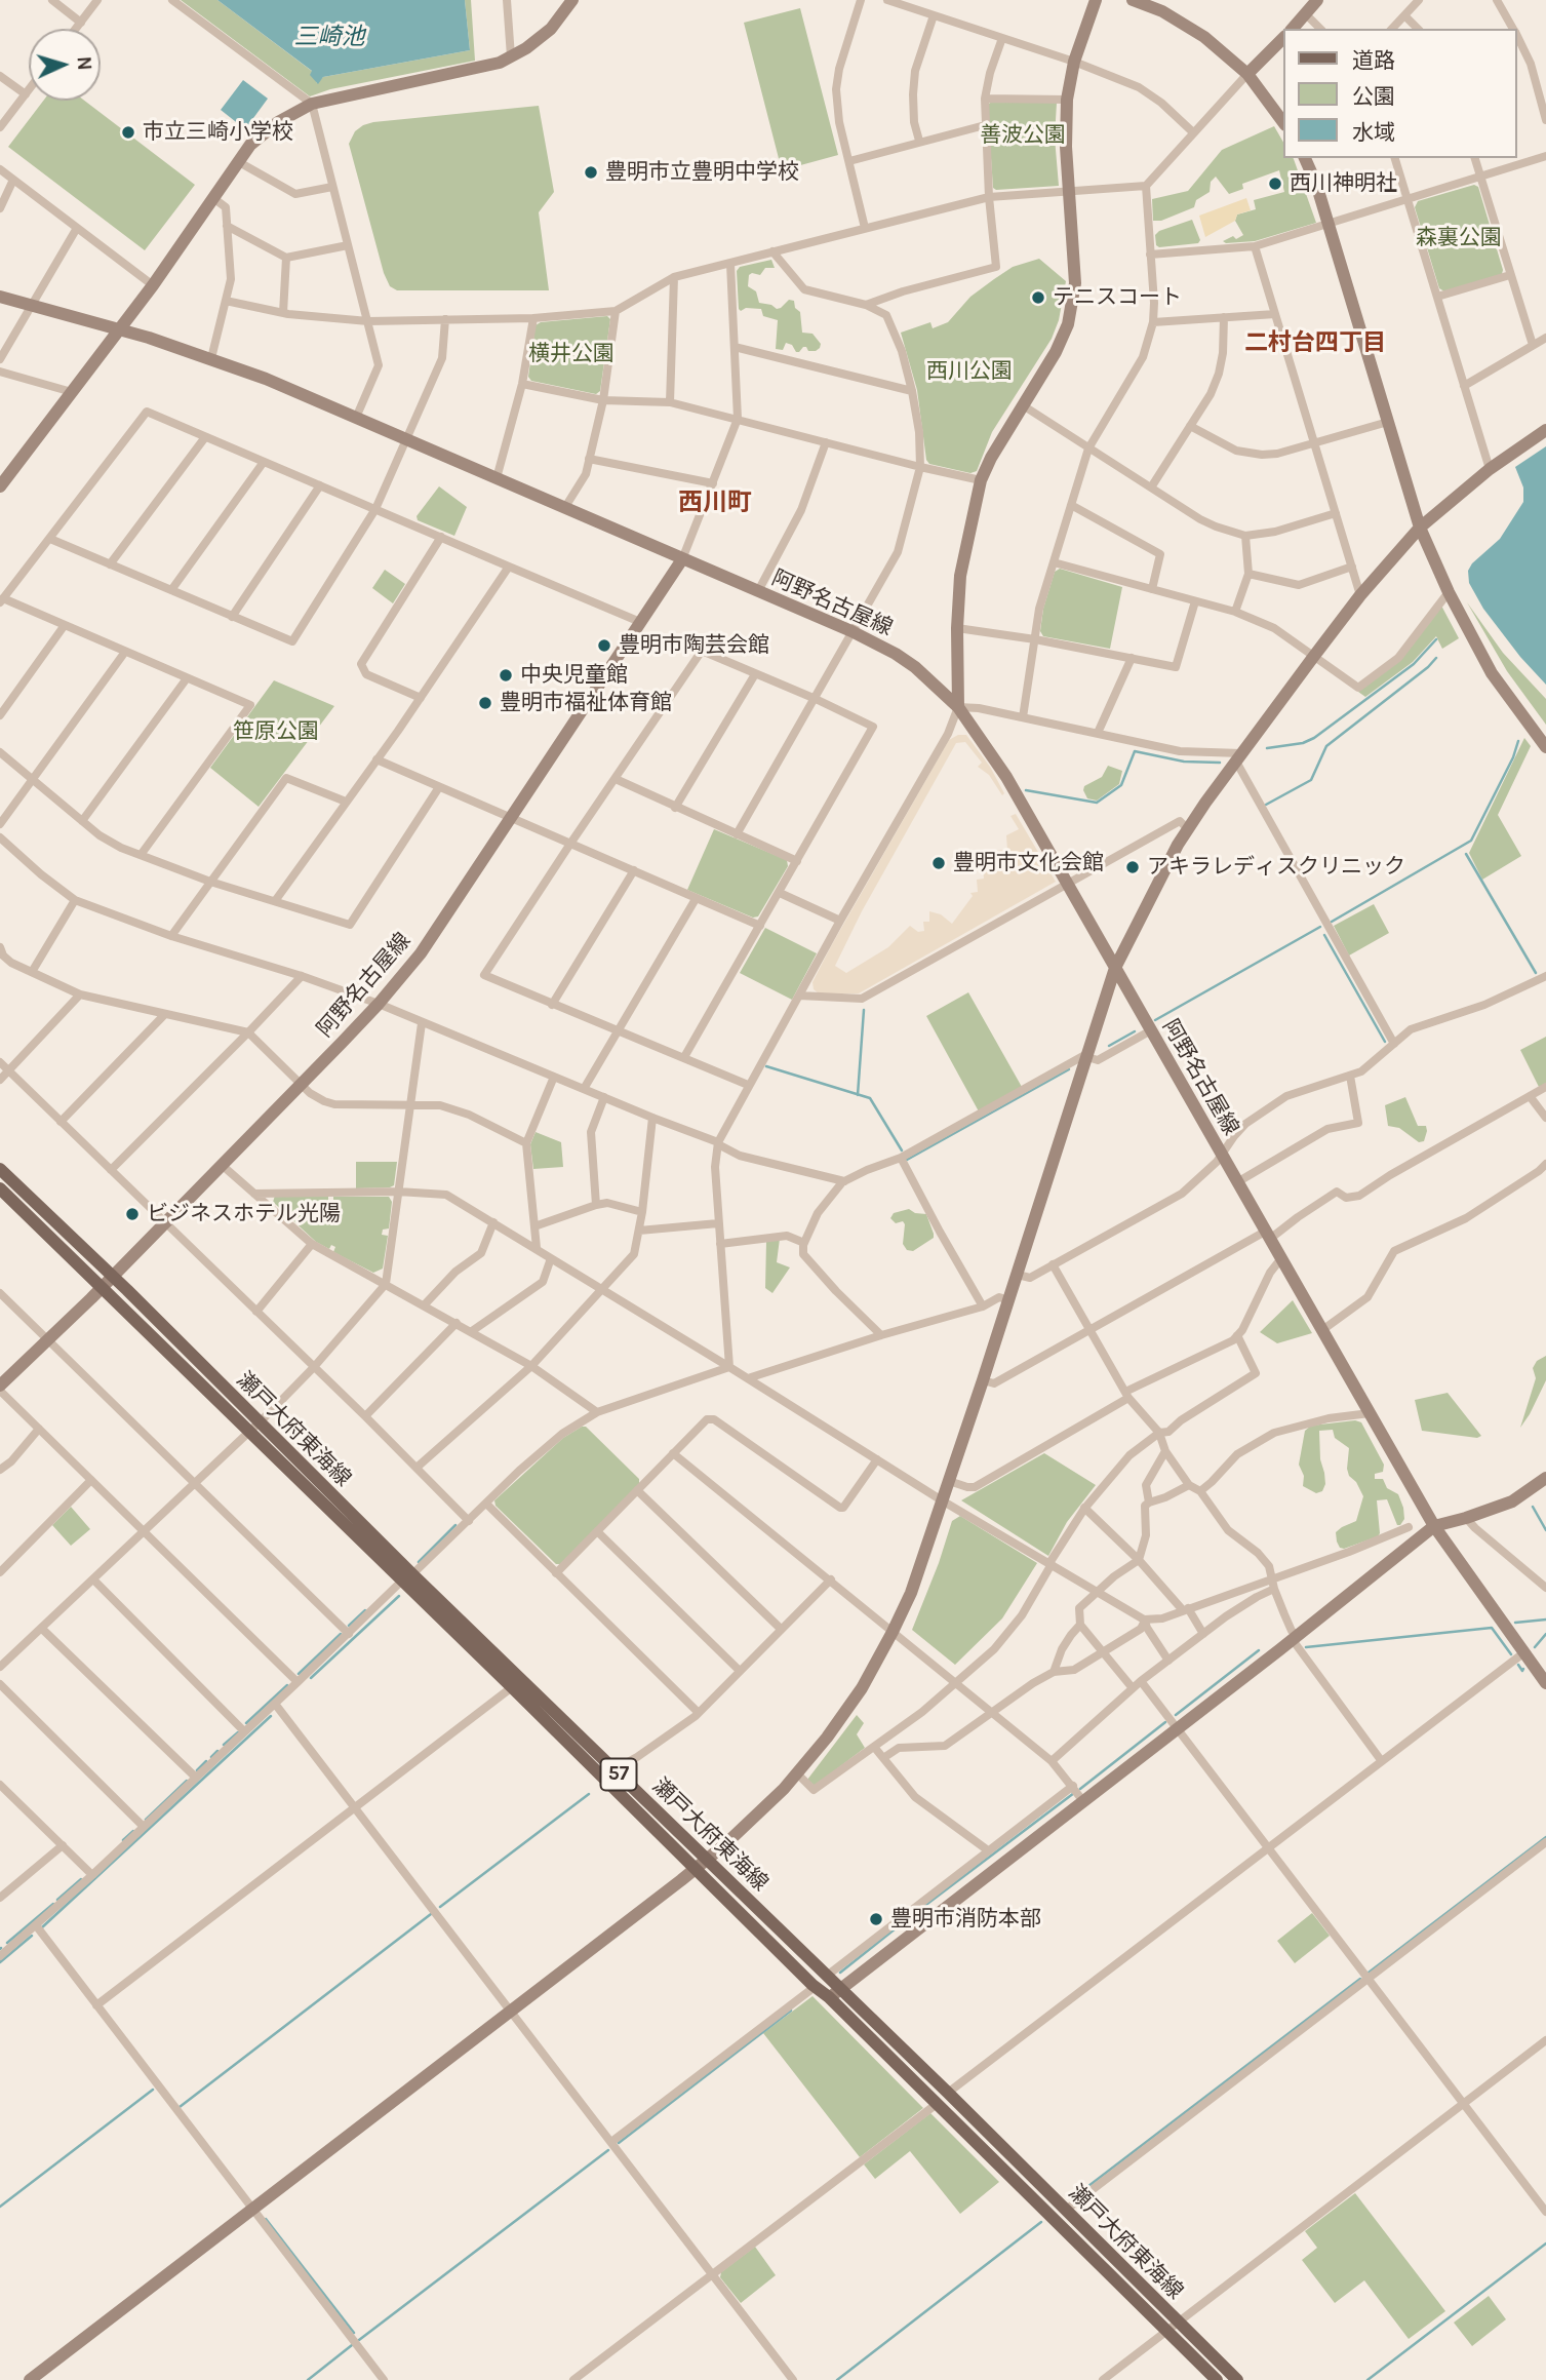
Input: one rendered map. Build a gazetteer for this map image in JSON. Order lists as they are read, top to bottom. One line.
{"streets":{"main road":["瀬戸大府東海線","57"],"street":["阿野名古屋線"]},"crossings":[["阿野名古屋線","瀬戸大府東海線"]],"districts":["二村台四丁目","西川町"],"water":["三崎池"],"parks":["善波公園","森裏公園","横井公園","西川公園","笹原公園"],"places":["市立三崎小学校","豊明市立豊明中学校","西川神明社","テニスコート","豊明市陶芸会館","中央児童館","豊明市福祉体育館","豊明市文化会館","アキラレディスクリニック","ビジネスホテル光陽","豊明市消防本部"],"legend":["道路","公園","水域"],"north":"right"}
